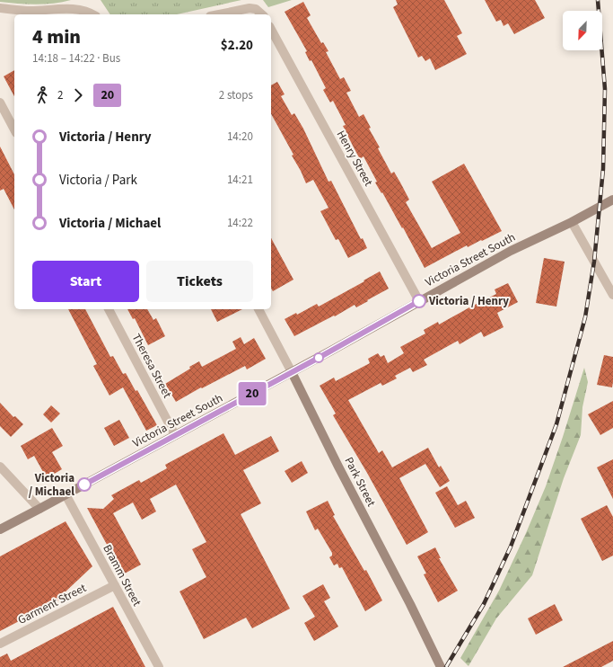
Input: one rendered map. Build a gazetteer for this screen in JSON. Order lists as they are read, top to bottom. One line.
{"streets":{"main road":["Victoria Street South","Park Street"],"street":["Henry Street","Theresa Street","Bramm Street","Garment Street"]},"crossings":[["Henry Street","Victoria Street South"],["Victoria Street South","Theresa Street"],["Victoria Street South","Park Street"],["Victoria Street South","Bramm Street"],["Bramm Street","Garment Street"]],"places":["Victoria / Henry","Victoria / Michael"],"lines":["bus line 20"],"north":"bottom left","page":{"on_map":"20","heading":["4 min","14:18 – 14:22 · Bus","$2.20"],"legs":["2","20","2 stops"],"list":[{"name":"Victoria / Henry","value":"14:20"},{"name":"Victoria / Park","value":"14:21"},{"name":"Victoria / Michael","value":"14:22"}],"buttons":["Start","Tickets"]}}
